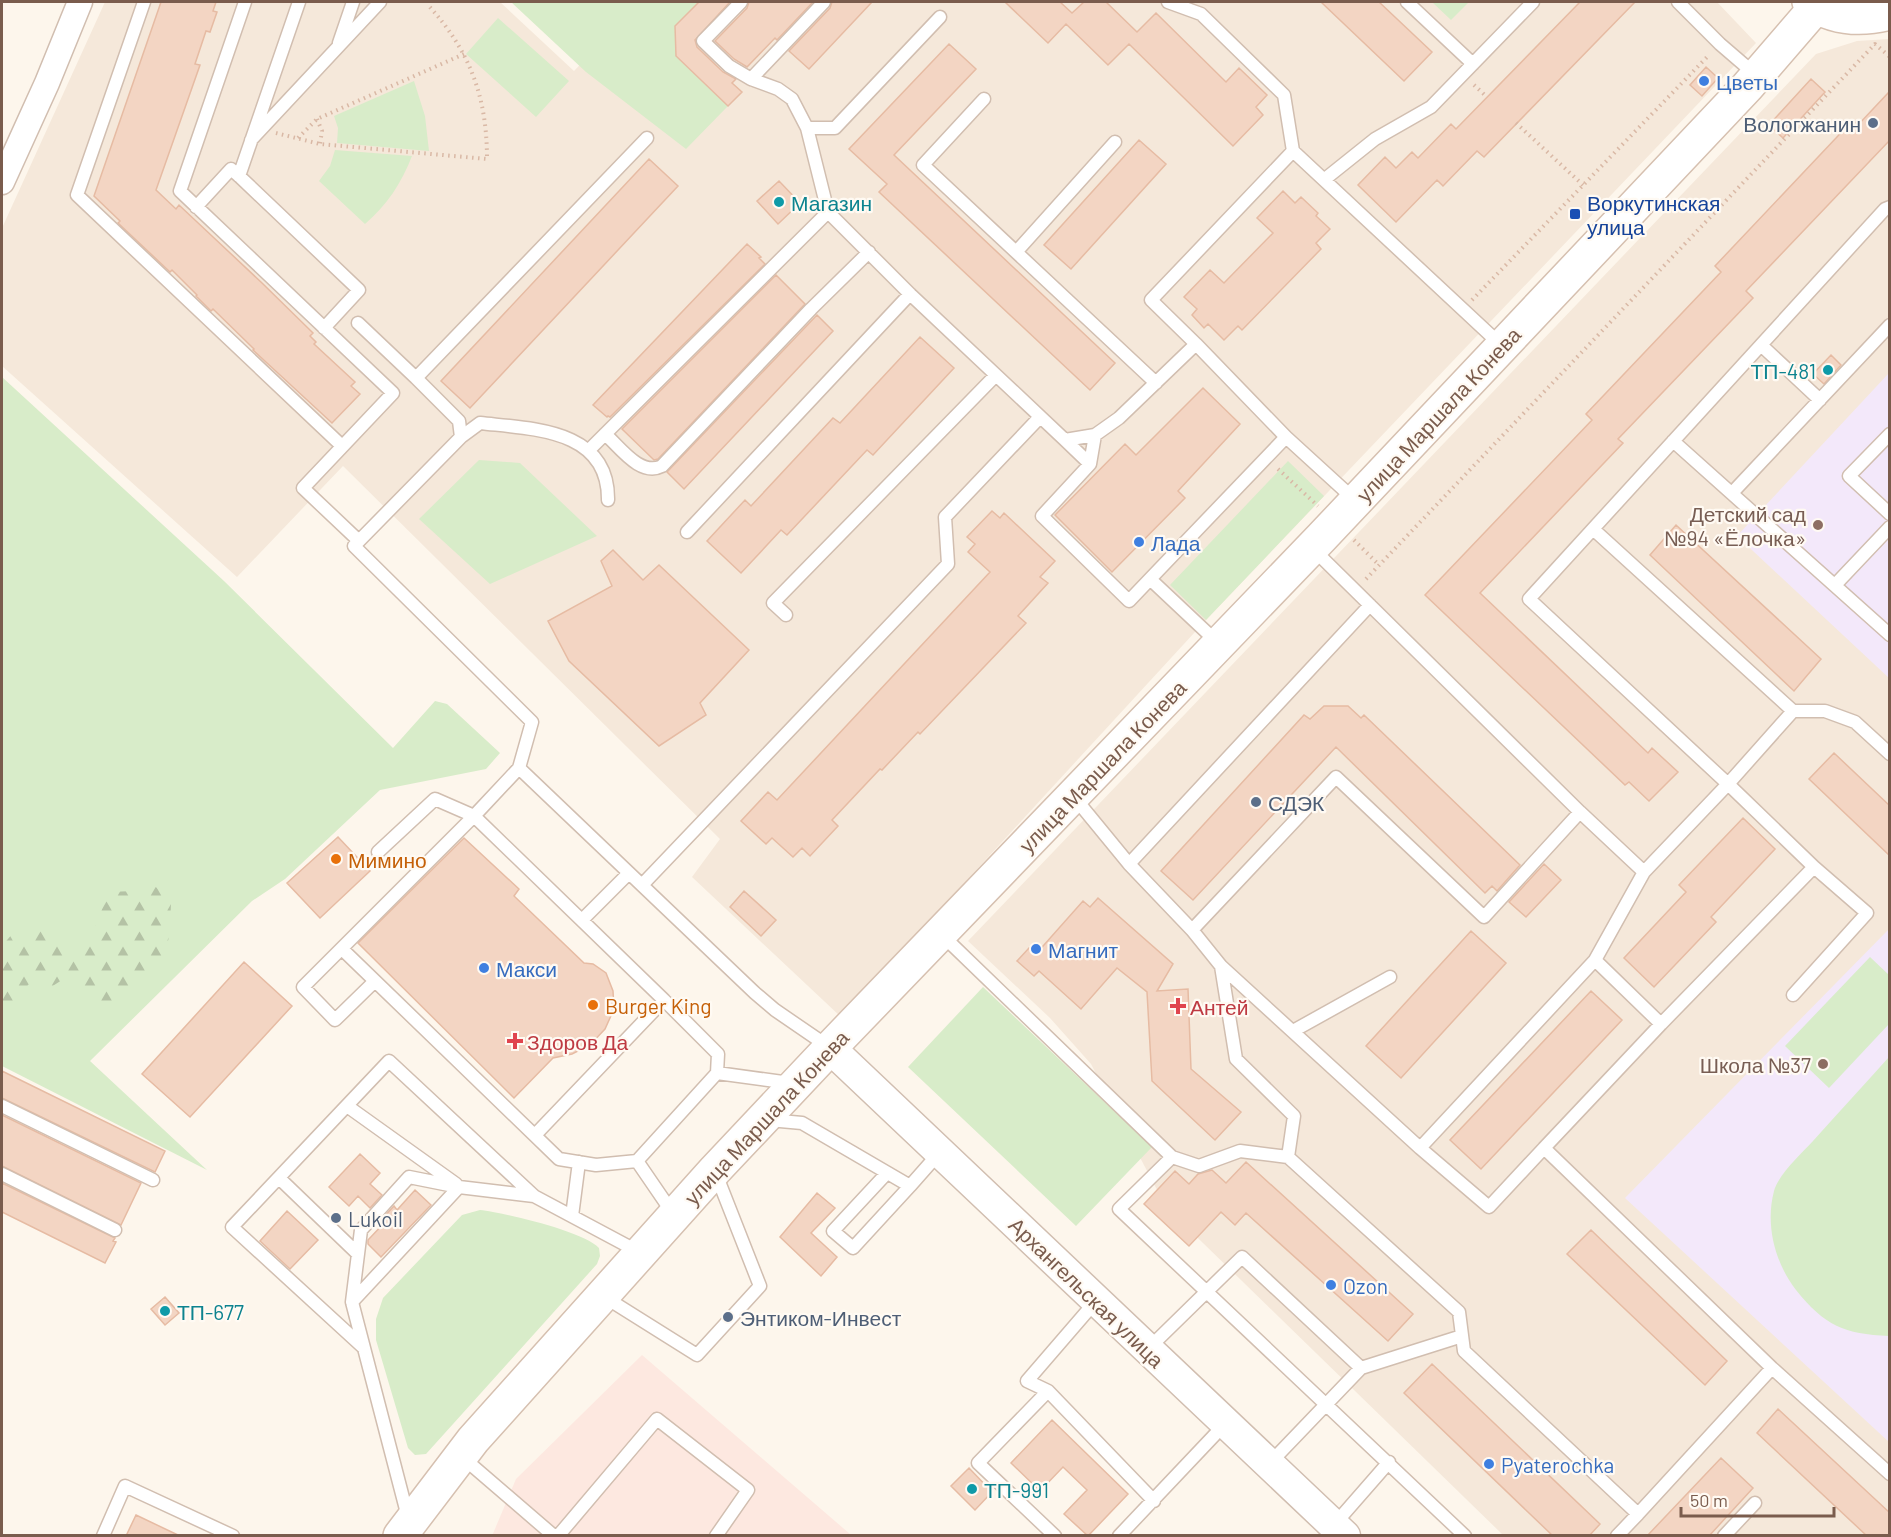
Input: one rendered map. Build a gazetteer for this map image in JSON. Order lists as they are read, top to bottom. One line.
{"streets":{"main road":["улица Маршала Конева"],"street":["Архангельская улица"]},"crossings":[["улица Маршала Конева","Архангельская улица"]],"places":{"other":["Цветы","Вологжанин","Магазин","ТП-481","Детский сад №94 «Ёлочка»","Лада","СДЭК","Мимино","Магнит","Макси","Burger King","Школа №37","Lukoil","Ozon","ТП-677","Энтиком-Инвест","Pyaterochka","ТП-991"],"transit":["Воркутинская улица"],"health":["Антей","Здоров Да"]},"scale_bar":"50 m"}
